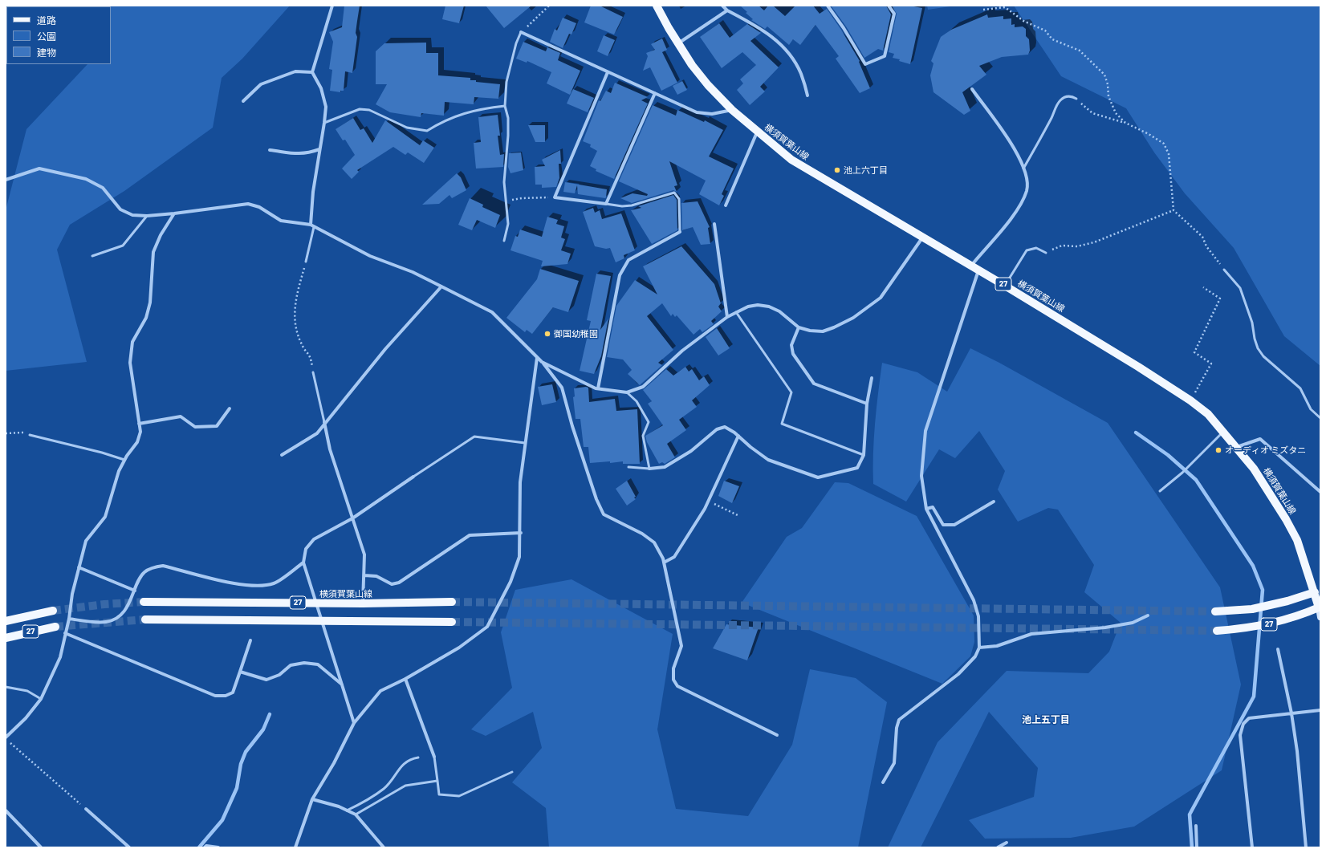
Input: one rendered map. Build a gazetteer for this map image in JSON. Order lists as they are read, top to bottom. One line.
{"streets":{"main road":["横須賀葉山線","27"]},"crossings":[["横須賀葉山線","27"]],"districts":["池上五丁目"],"places":["池上六丁目","御国幼稚園","オーディオ ミズタニ"],"legend":["道路","公園","建物"]}
